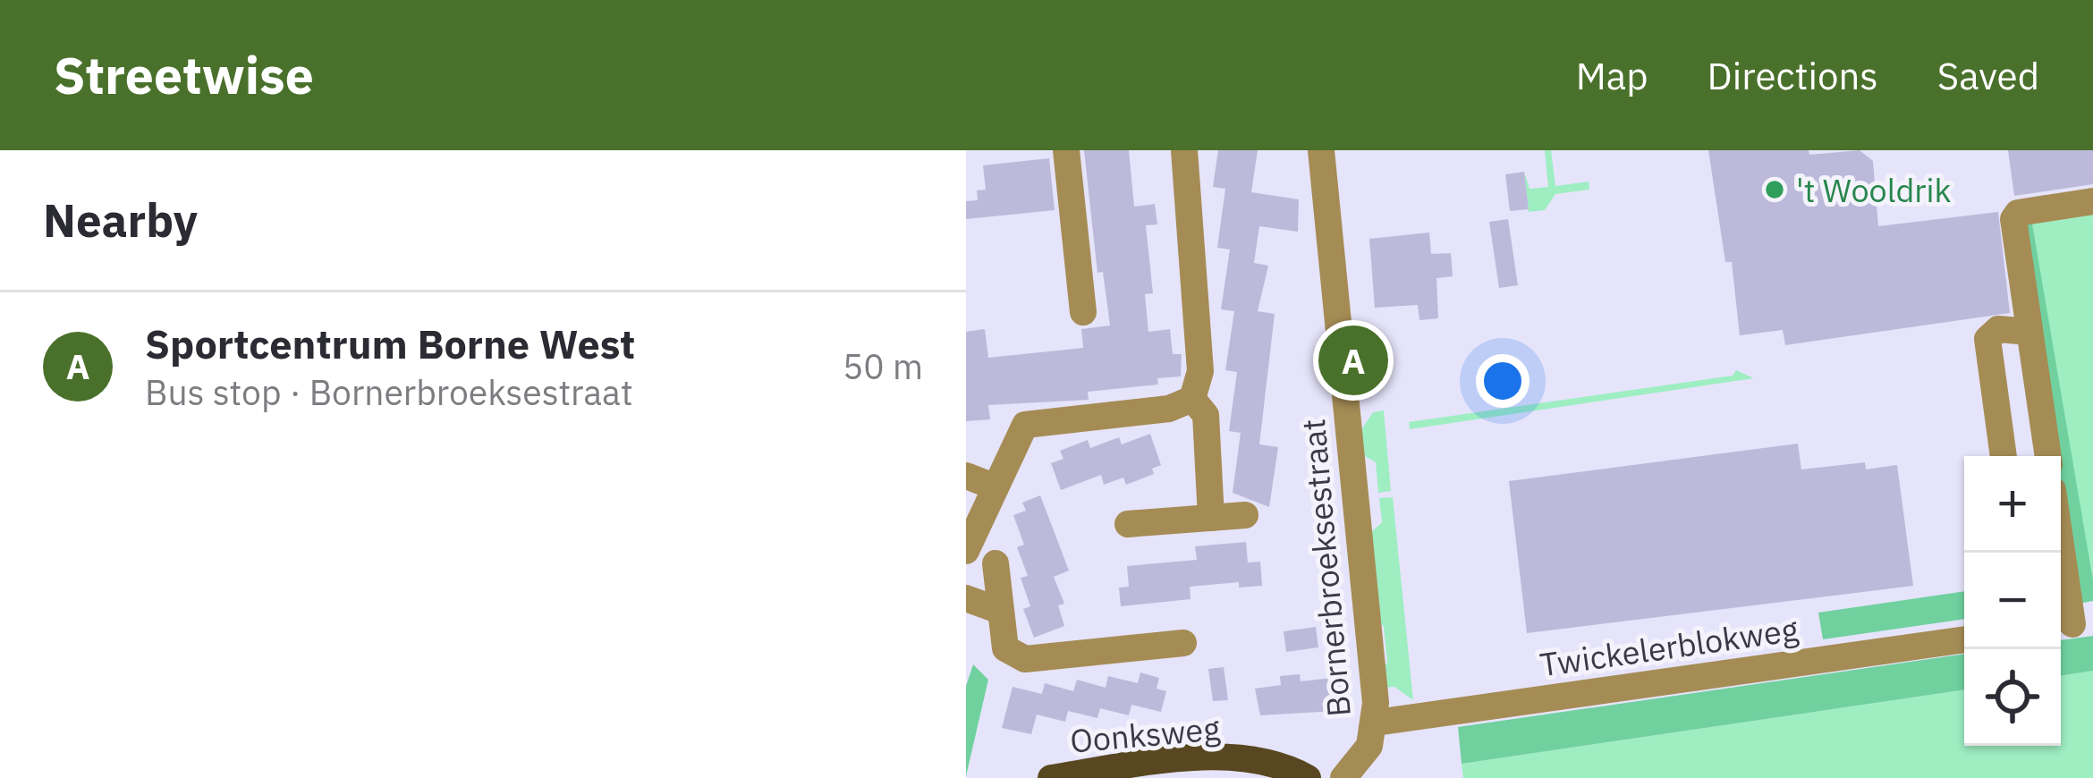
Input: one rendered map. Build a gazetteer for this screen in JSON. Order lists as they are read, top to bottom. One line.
{"streets":{"main road":["Oonksweg"],"street":["Bornerbroeksestraat","Twickelerblokweg"]},"crossings":[["Bornerbroeksestraat","Twickelerblokweg"]],"places":["'t Wooldrik"],"page":{"header":"Streetwise","nav":["Map","Directions","Saved"],"heading":"Nearby","list":[{"mark":"A","name":"Sportcentrum Borne West","note":"Bus stop · Bornerbroeksestraat","value":"50 m"}],"pins":"A","map_buttons":["+","−"]}}
